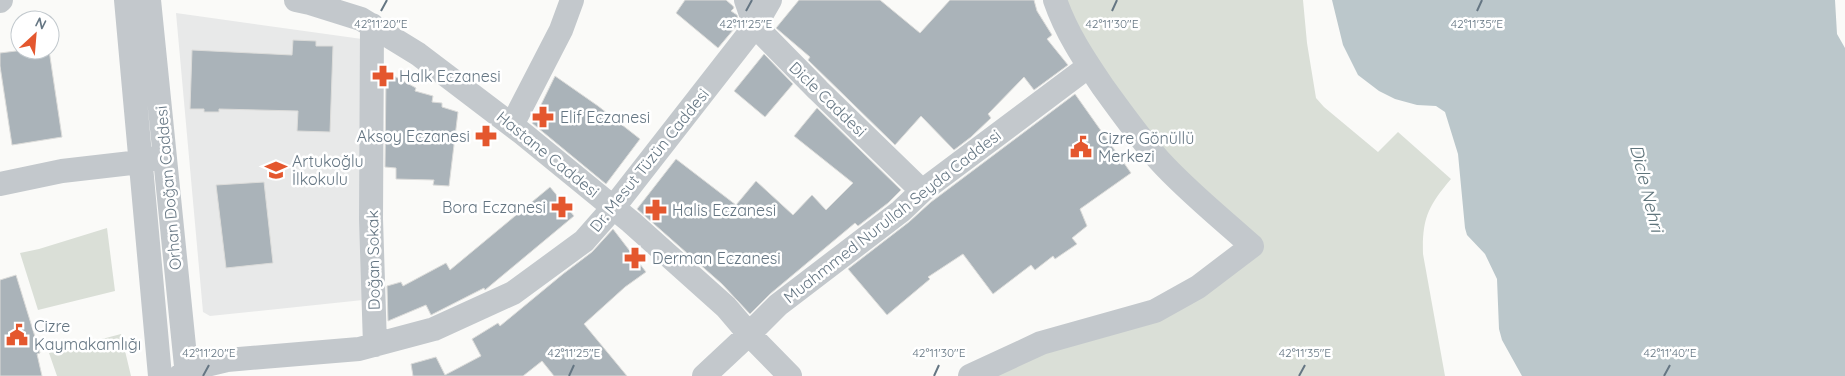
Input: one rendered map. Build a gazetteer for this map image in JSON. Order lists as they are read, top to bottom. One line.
{"streets":{"street":["Dicle Caddesi","Hastane Caddesi","Dr. Mesut Tüzün Caddesi","Orhan Doğan Caddesi","Muahmmed Nurullah Seyda Caddesi","Doğan Sokak"]},"crossings":[["Dicle Caddesi","Dr. Mesut Tüzün Caddesi"],["Dicle Caddesi","Muahmmed Nurullah Seyda Caddesi"],["Hastane Caddesi","Dr. Mesut Tüzün Caddesi"],["Hastane Caddesi","Muahmmed Nurullah Seyda Caddesi"],["Hastane Caddesi","Doğan Sokak"],["Dr. Mesut Tüzün Caddesi","Orhan Doğan Caddesi"],["Dr. Mesut Tüzün Caddesi","Doğan Sokak"]],"water":["Dicle Nehri"],"places":{"pharmacy":["Halk Eczanesi","Elif Eczanesi","Aksoy Eczanesi","Bora Eczanesi","Halis Eczanesi","Derman Eczanesi"],"public building":["Cizre Gönüllü Merkezi","Cizre Kaymakamlığı"],"school or university":["Artukoğlu İlkokulu"]},"north":"top right","coordinates":["42°11'20\"E","42°11'25\"E","42°11'30\"E","42°11'35\"E","42°11'40\"E"]}
